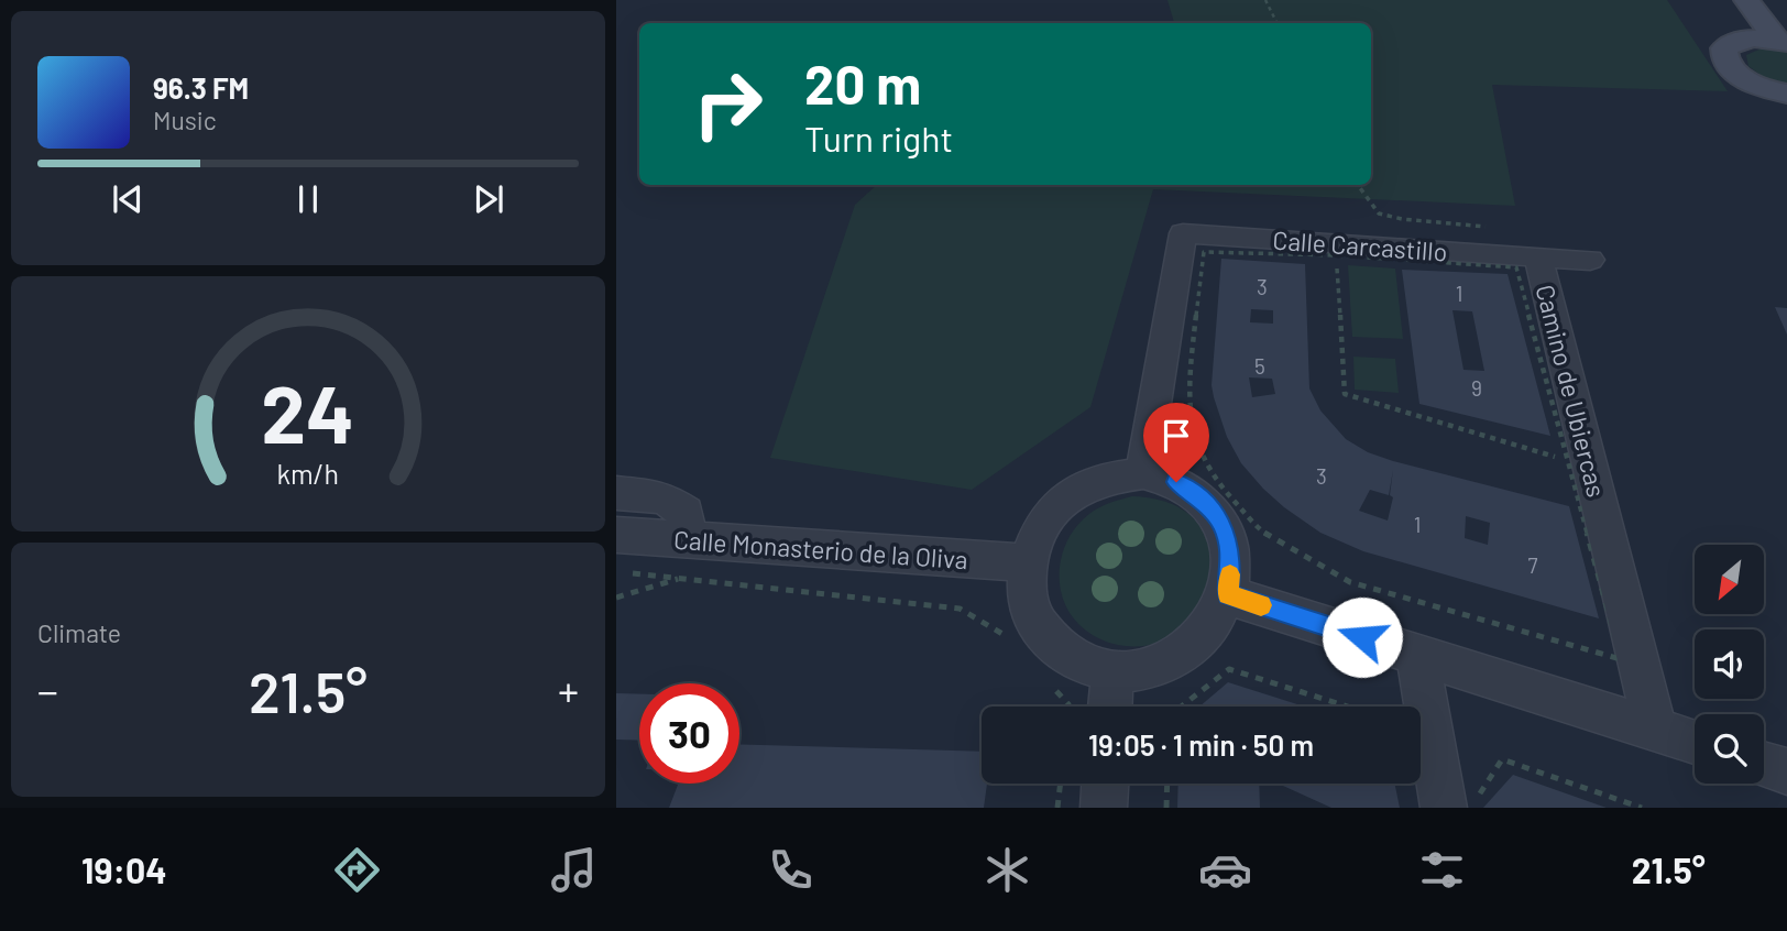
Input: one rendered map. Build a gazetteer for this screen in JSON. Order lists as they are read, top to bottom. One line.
{"streets":{"street":["Calle Carcastillo","Camino de Ubiercas","Calle Monasterio de la Oliva"]},"crossings":[["Calle Carcastillo","Camino de Ubiercas"],["Calle Carcastillo","Calle Monasterio de la Oliva"]],"house_numbers":["3","1","5","9","3","1","7"],"north":"bottom left","page":{"turn":["20 m","Turn right"],"song":["96.3 FM","Music"],"tile":"Climate","heat":["−","21.5°","+"],"limit":"30","trip":"19:05 · 1 min · 50 m","tabs":["19:04","21.5°"],"gauge":["24","km/h"]}}
